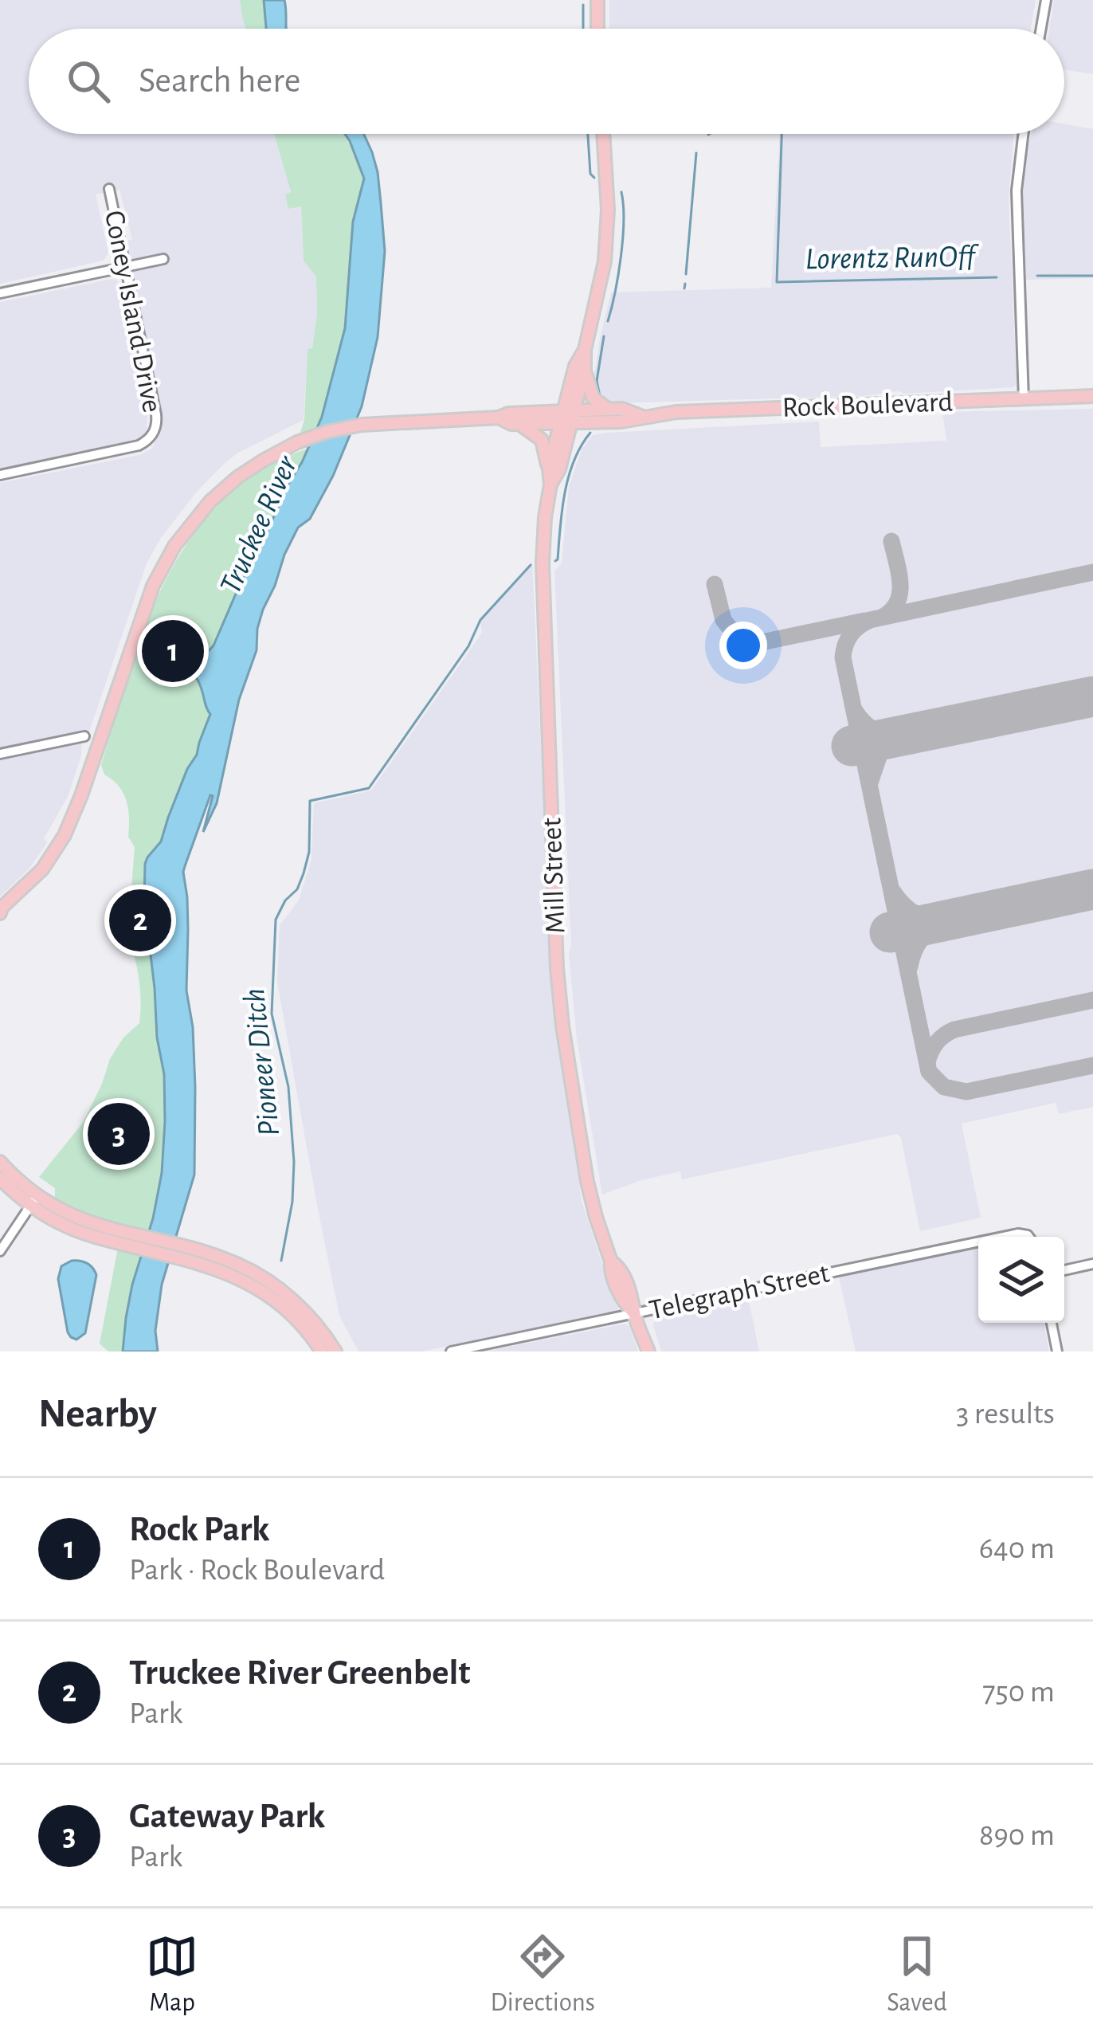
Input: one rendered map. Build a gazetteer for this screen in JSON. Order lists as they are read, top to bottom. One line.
{"streets":{"main road":["Rock Boulevard","Mill Street"],"street":["Coney Island Drive","Telegraph Street"]},"crossings":[["Rock Boulevard","Mill Street"],["Mill Street","Telegraph Street"]],"water":["Lorentz RunOff","Truckee River","Pioneer Ditch"],"page":{"search":"Search here","pins":["1","2","3"],"heading":["Nearby","3 results"],"list":[{"mark":"1","name":"Rock Park","note":"Park · Rock Boulevard","value":"640 m"},{"mark":"2","name":"Truckee River Greenbelt","note":"Park","value":"750 m"},{"mark":"3","name":"Gateway Park","note":"Park","value":"890 m"}],"nav":["Map","Directions","Saved"]}}
